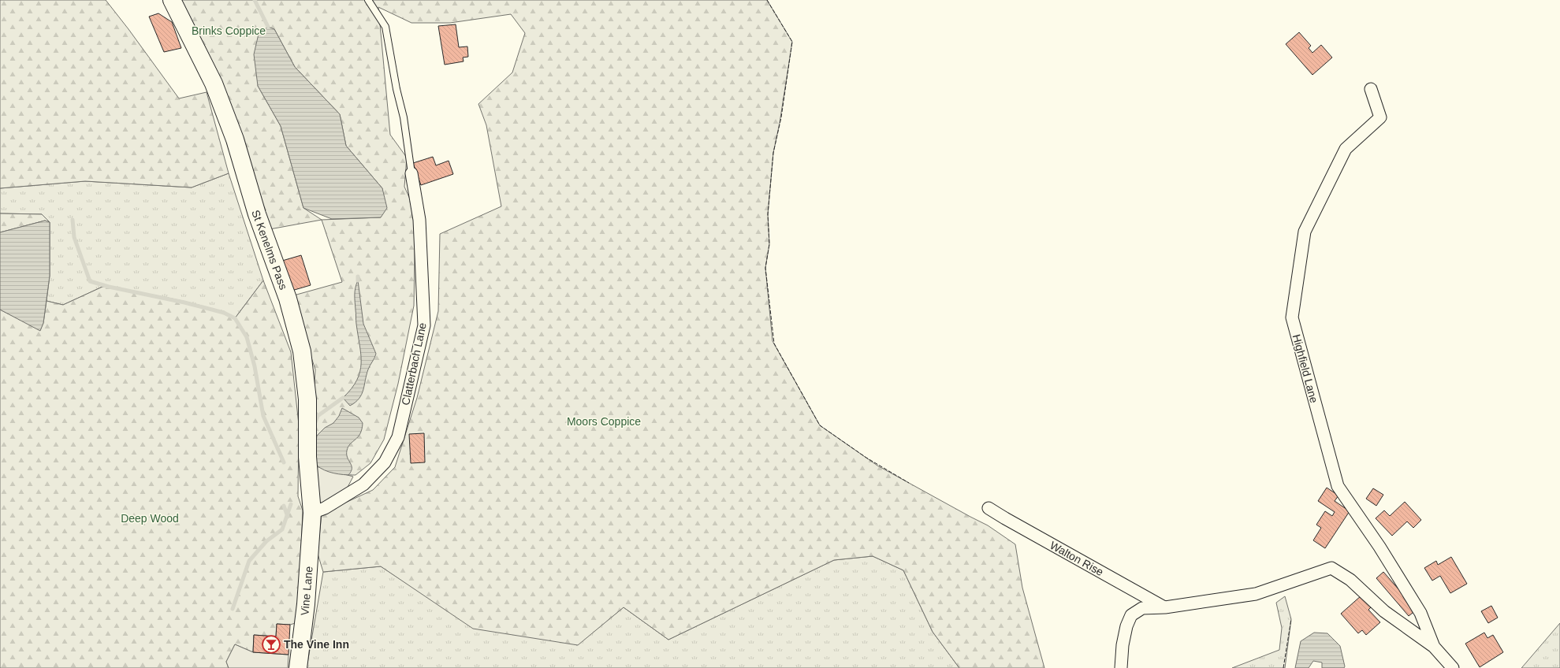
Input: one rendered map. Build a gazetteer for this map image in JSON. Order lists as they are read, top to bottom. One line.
{"streets":{"street":["St Kenelms Pass","Clatterbach Lane","Highfield Lane","Walton Rise","Vine Lane"]},"crossings":[["St Kenelms Pass","Clatterbach Lane"],["St Kenelms Pass","Vine Lane"],["Clatterbach Lane","Vine Lane"]],"parks":["Brinks Coppice","Moors Coppice","Deep Wood"],"places":{"bar":["The Vine Inn"]}}
